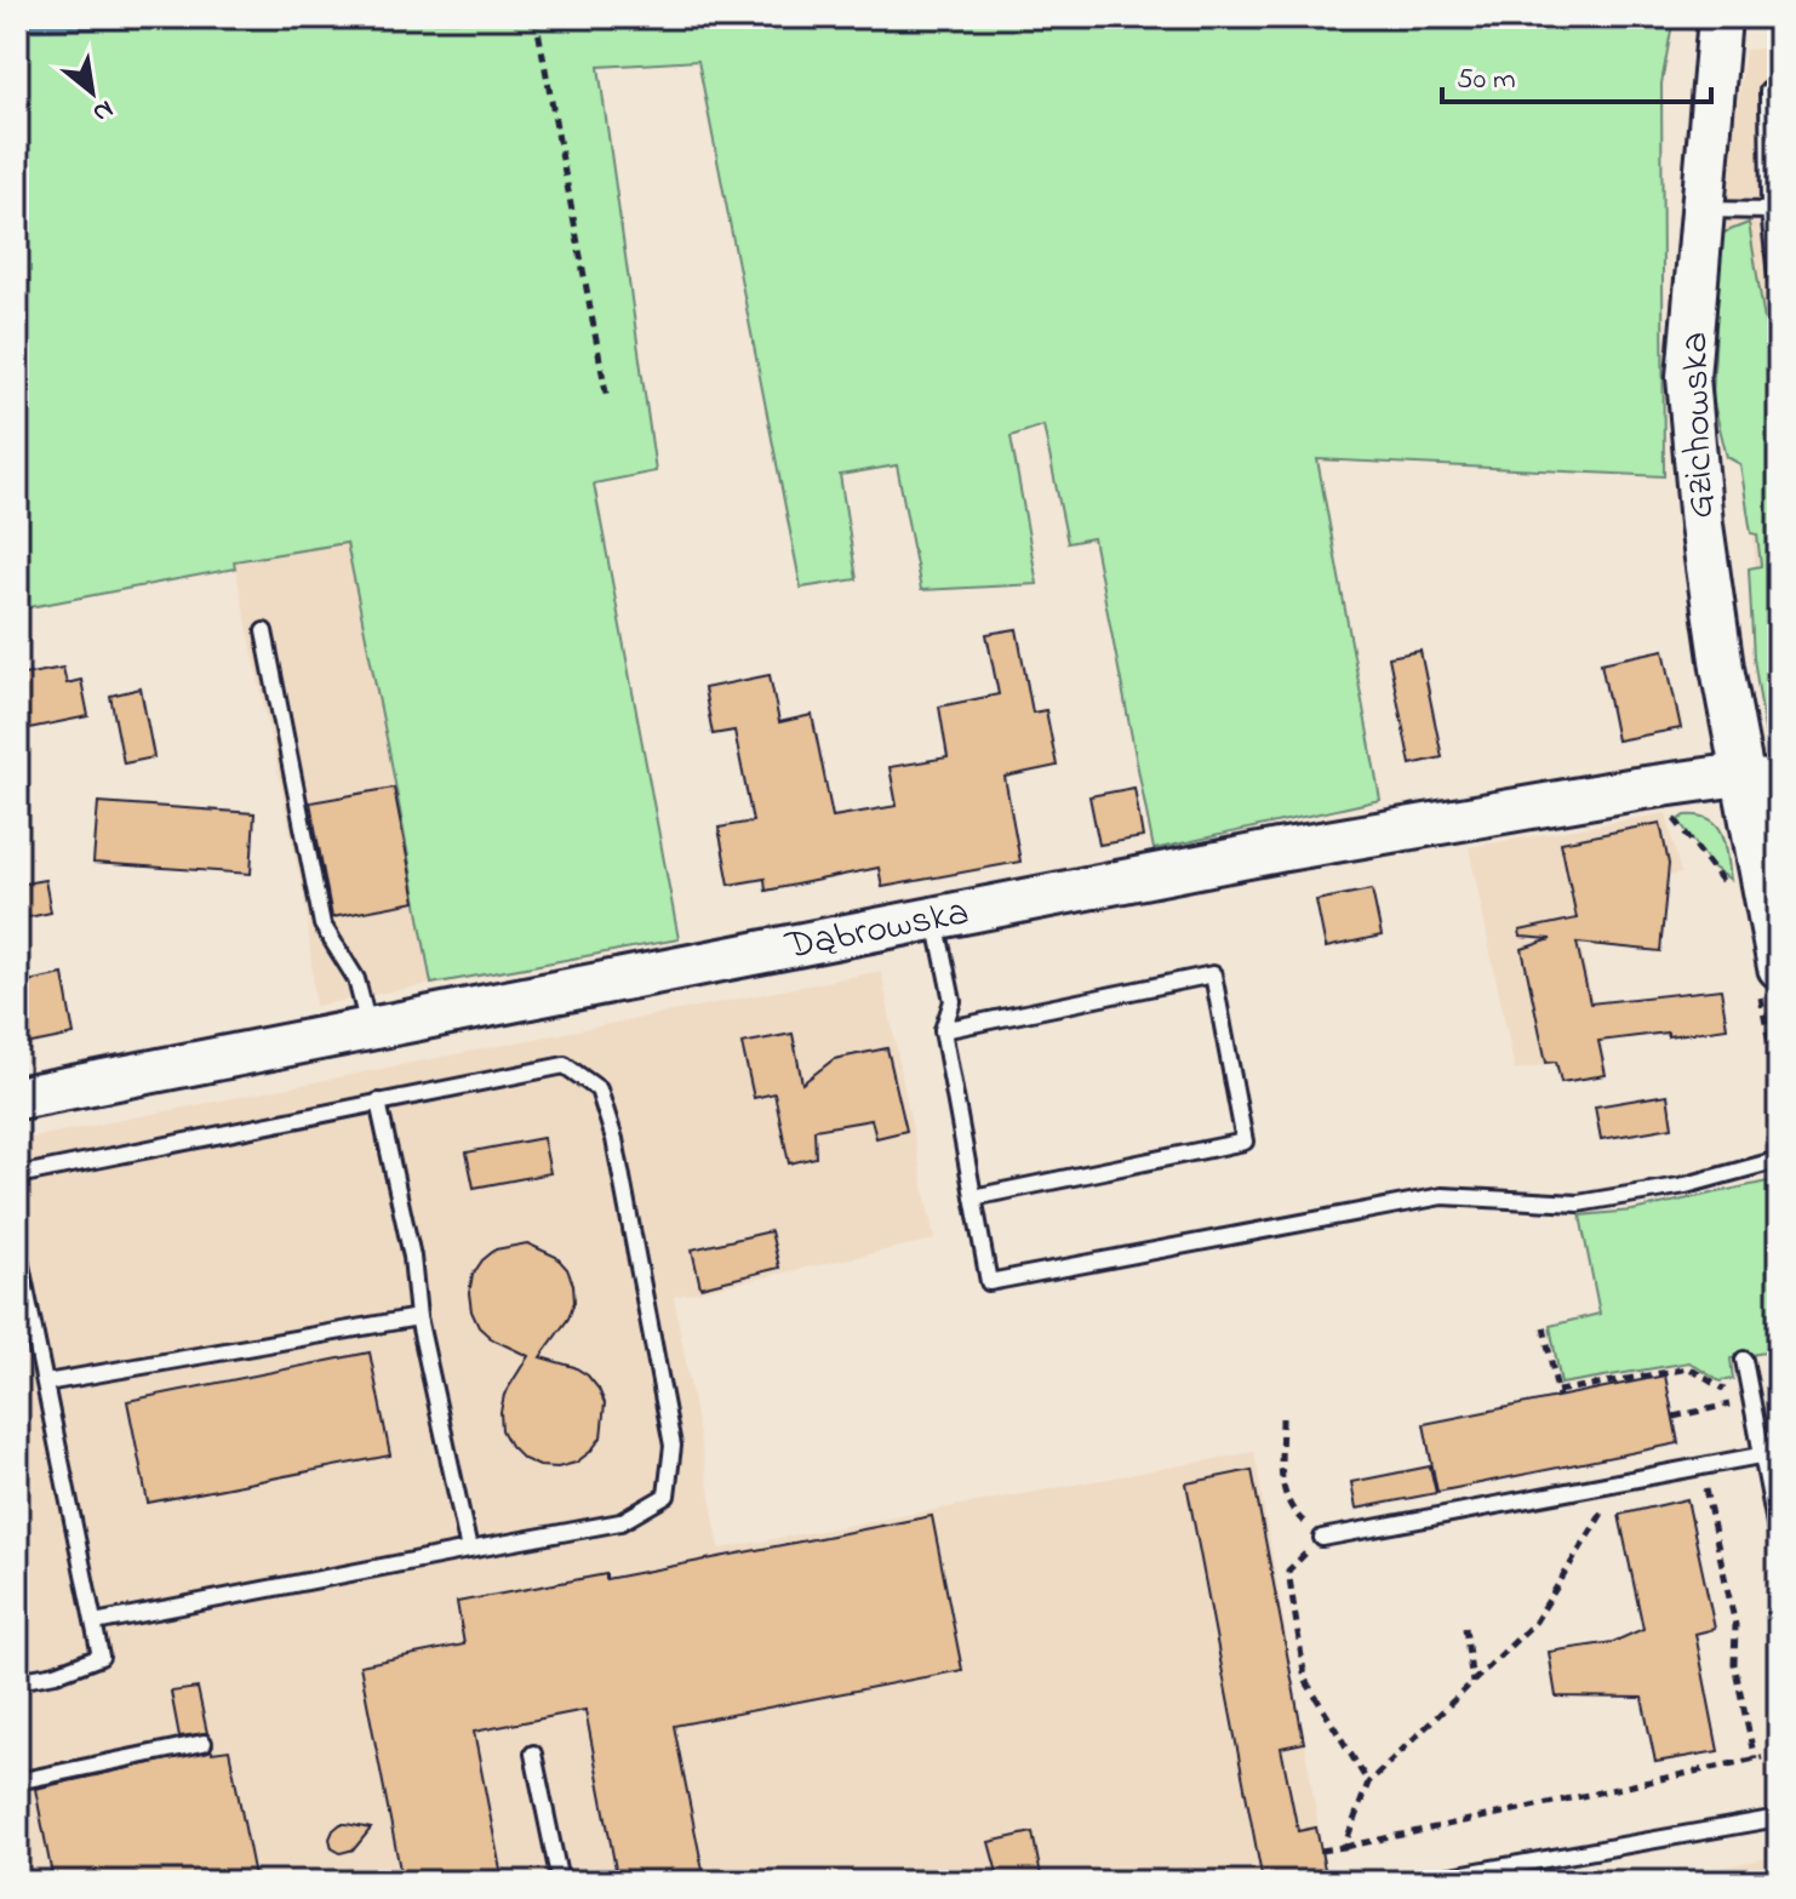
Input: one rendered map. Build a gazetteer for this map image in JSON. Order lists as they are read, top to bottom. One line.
{"streets":{"street":["Gzichowska","Dąbrowska"]},"crossings":[["Gzichowska","Dąbrowska"]],"scale_bar":"50 m","north":"bottom right"}
